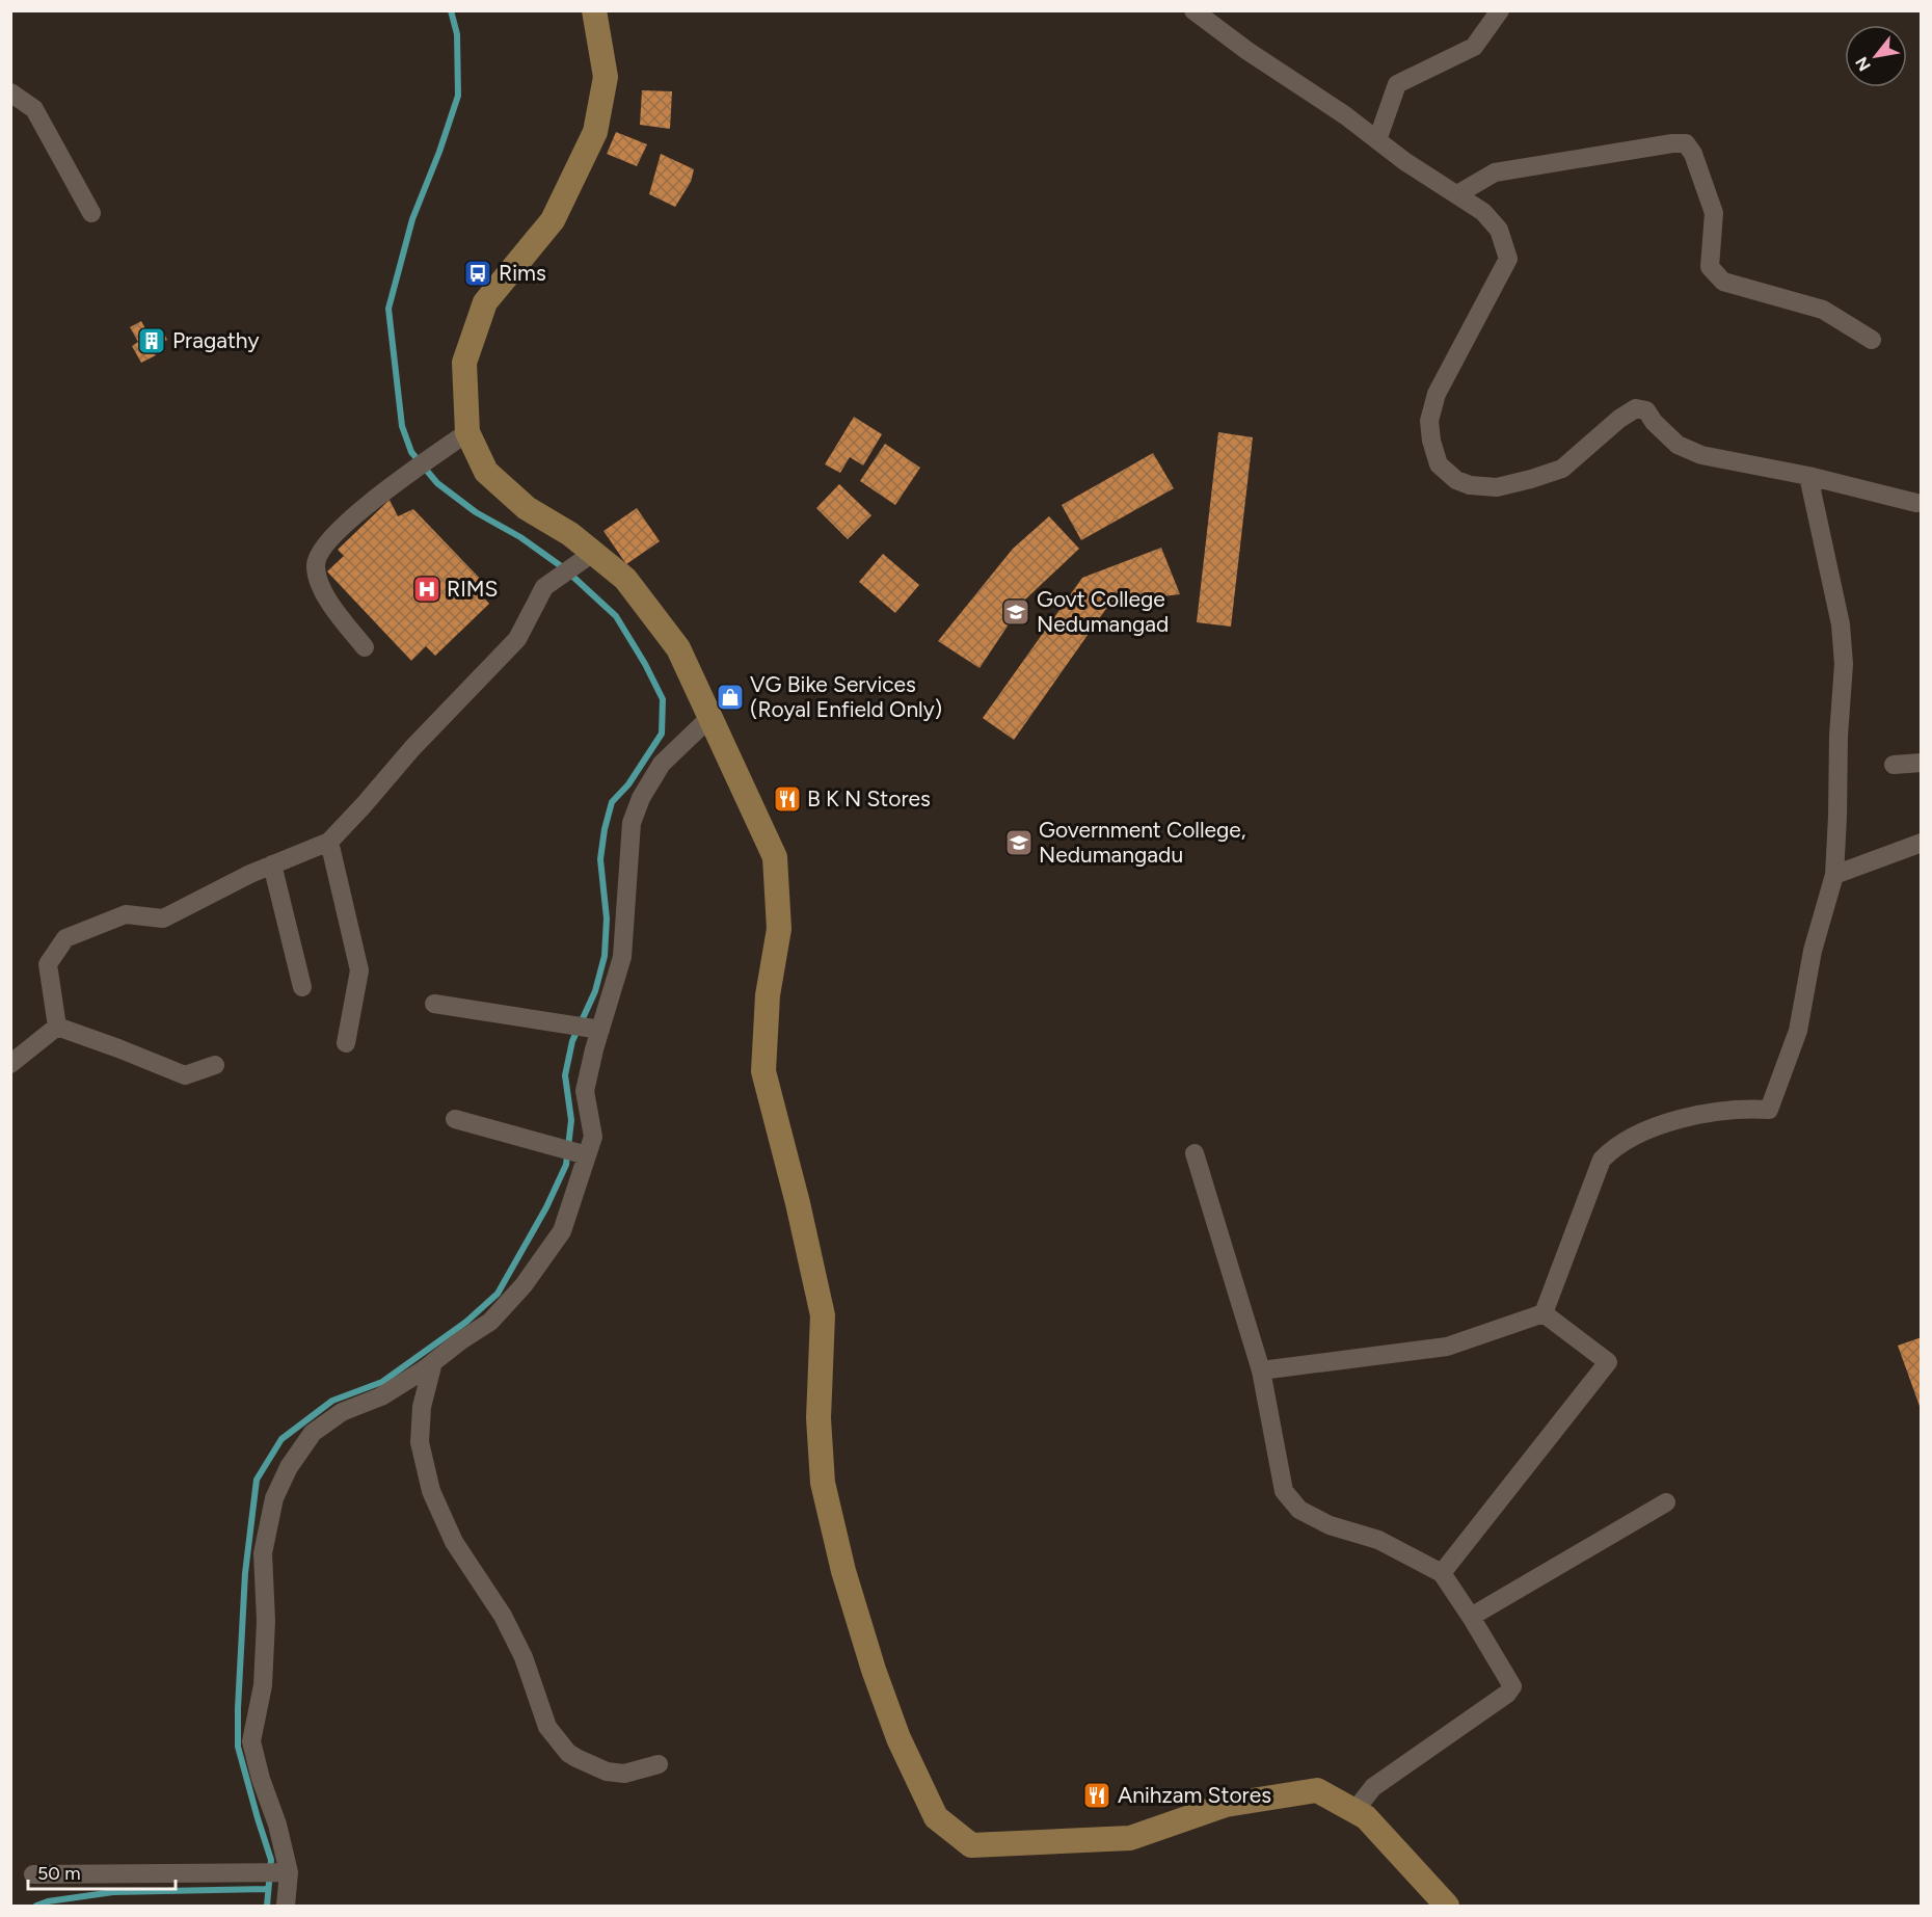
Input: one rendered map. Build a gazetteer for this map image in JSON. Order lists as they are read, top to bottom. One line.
{"places":{"bus stop":["Rims"],"building":["Pragathy"],"hospital":["RIMS"],"school or university":["Govt College Nedumangad","Government College, Nedumangadu"],"shop":["VG Bike Services (Royal Enfield Only)"],"restaurant":["B K N Stores","Anihzam Stores"]},"scale_bar":"50 m","north":"bottom left"}
